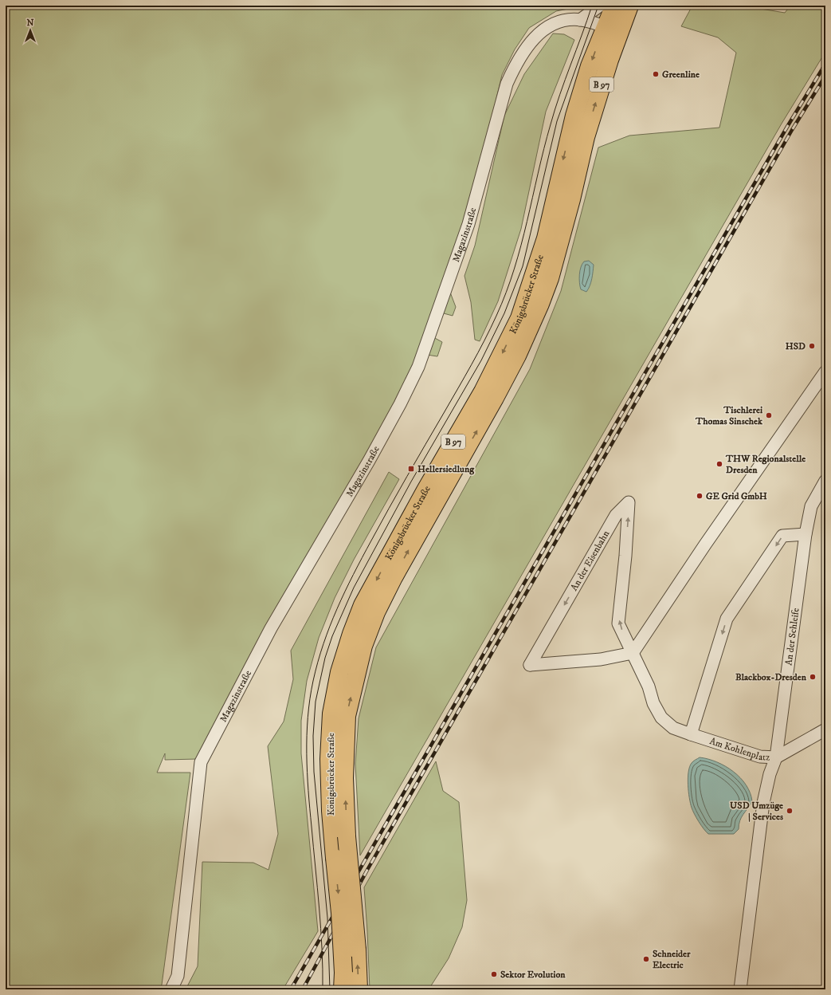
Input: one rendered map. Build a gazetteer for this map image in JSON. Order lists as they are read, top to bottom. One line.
{"streets":{"main road":["B 97","Königsbrücker Straße"],"street":["Magazinstraße","An der Eisenbahn","An der Schleife","Am Kohlenplatz"]},"crossings":[["Magazinstraße","Königsbrücker Straße"],["An der Eisenbahn","Am Kohlenplatz"],["An der Schleife","Am Kohlenplatz"]],"places":{"other":["Greenline","HSD","Tischlerei Thomas Sinschek","THW Regionalstelle Dresden","GE Grid GmbH","Blackbox-Dresden","USD Umzüge | Services","Schneider Electric","Sektor Evolution"],"transit":["Hellersiedlung"]},"north":"top"}
